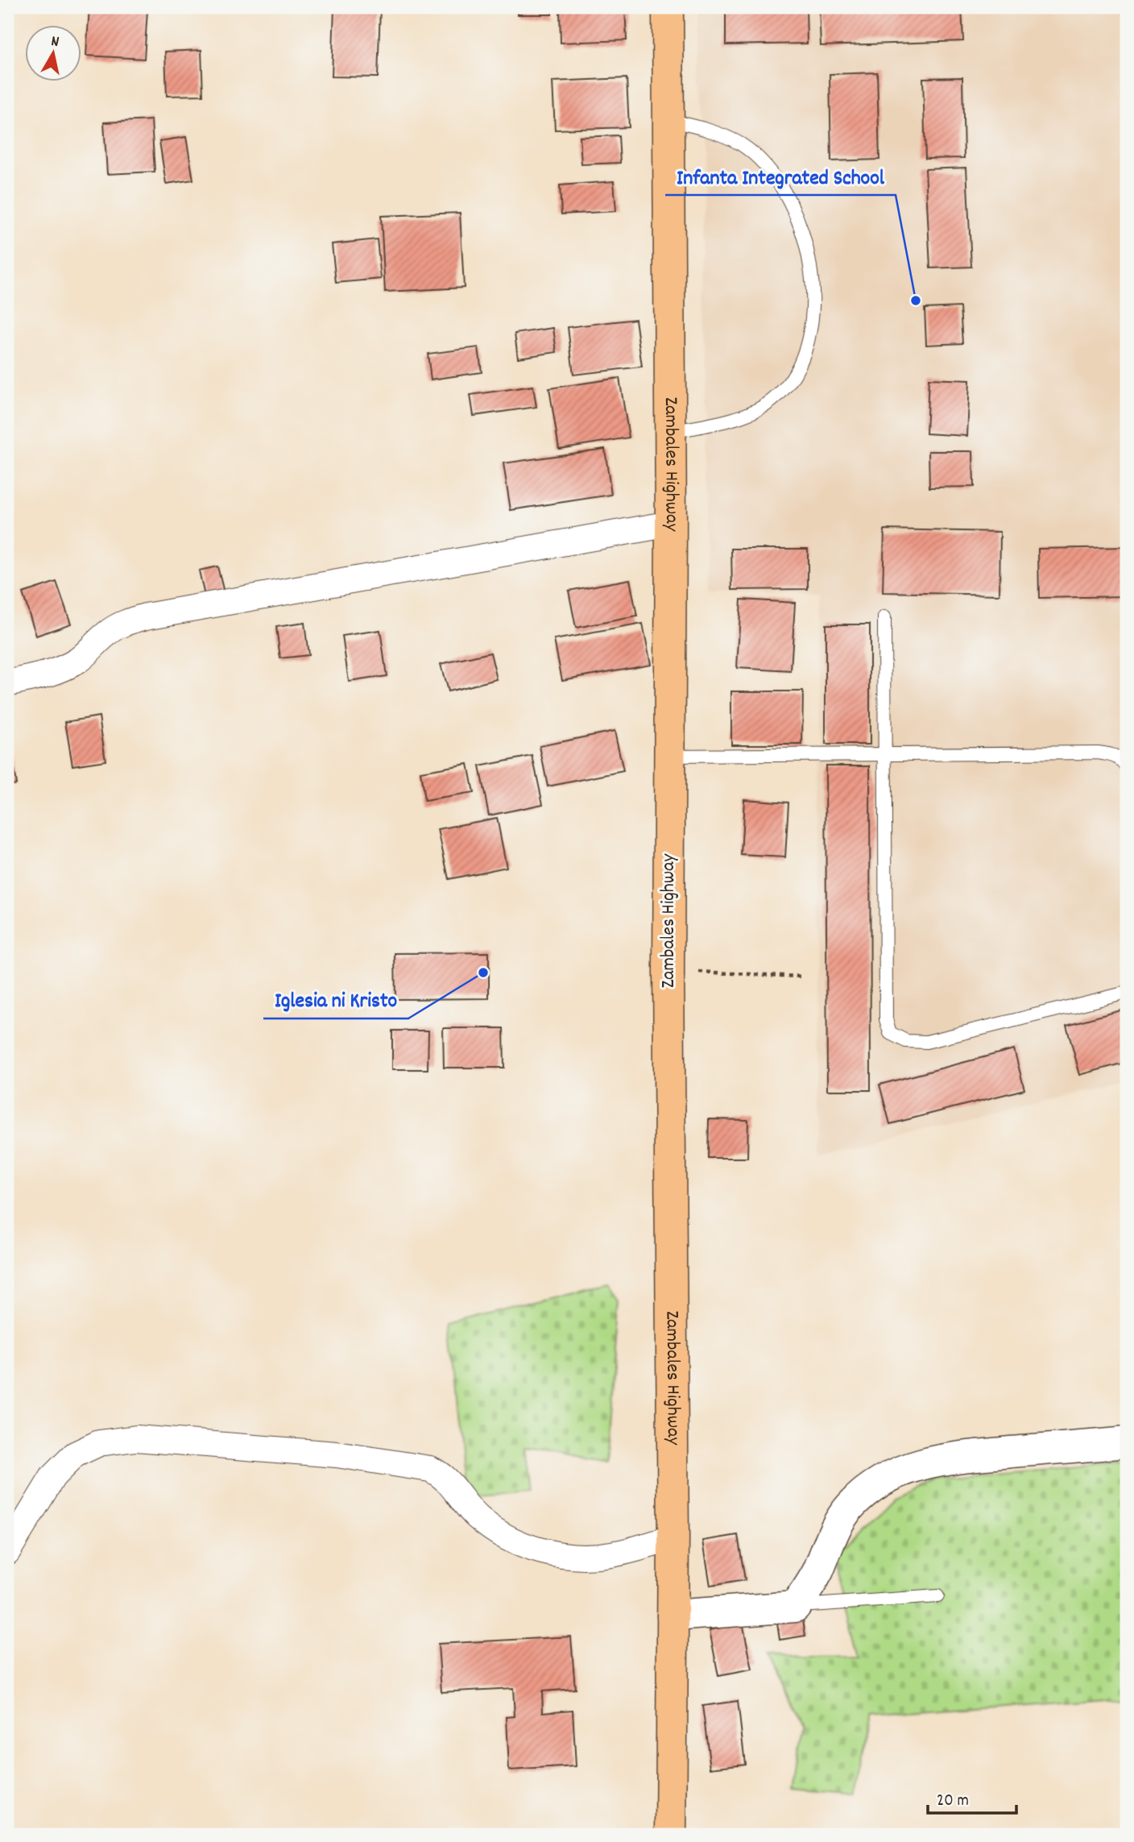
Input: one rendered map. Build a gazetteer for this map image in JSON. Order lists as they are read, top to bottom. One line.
{"streets":{"main road":["Zambales Highway"]},"places":["Infanta Integrated School","Iglesia ni Kristo"],"scale_bar":"20 m","north":"top"}
